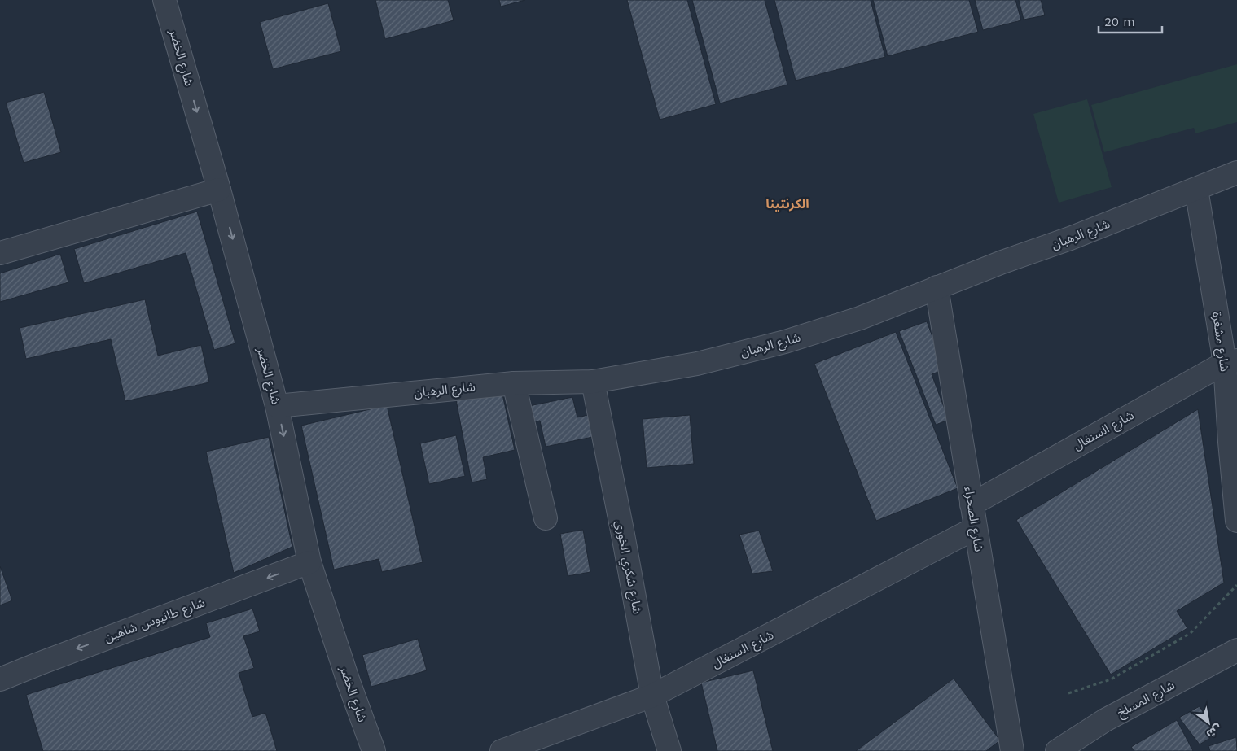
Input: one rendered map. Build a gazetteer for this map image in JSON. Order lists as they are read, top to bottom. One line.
{"streets":{"street":["شارع الخضر","شارع الرهبان","شارع مشغرة","شارع السنغال","شارع الصحراء","شارع شكري الخوري","شارع طانيوس شاهين","شارع المسلخ"]},"crossings":[["شارع الخضر","شارع الرهبان"],["شارع الخضر","شارع طانيوس شاهين"],["شارع الرهبان","شارع مشغرة"],["شارع الرهبان","شارع الصحراء"],["شارع الرهبان","شارع شكري الخوري"],["شارع مشغرة","شارع السنغال"],["شارع السنغال","شارع الصحراء"],["شارع السنغال","شارع شكري الخوري"]],"one_way":["شارع الخضر","شارع طانيوس شاهين"],"districts":["الكرنتينا"],"scale_bar":"20 m","north":"bottom right"}
